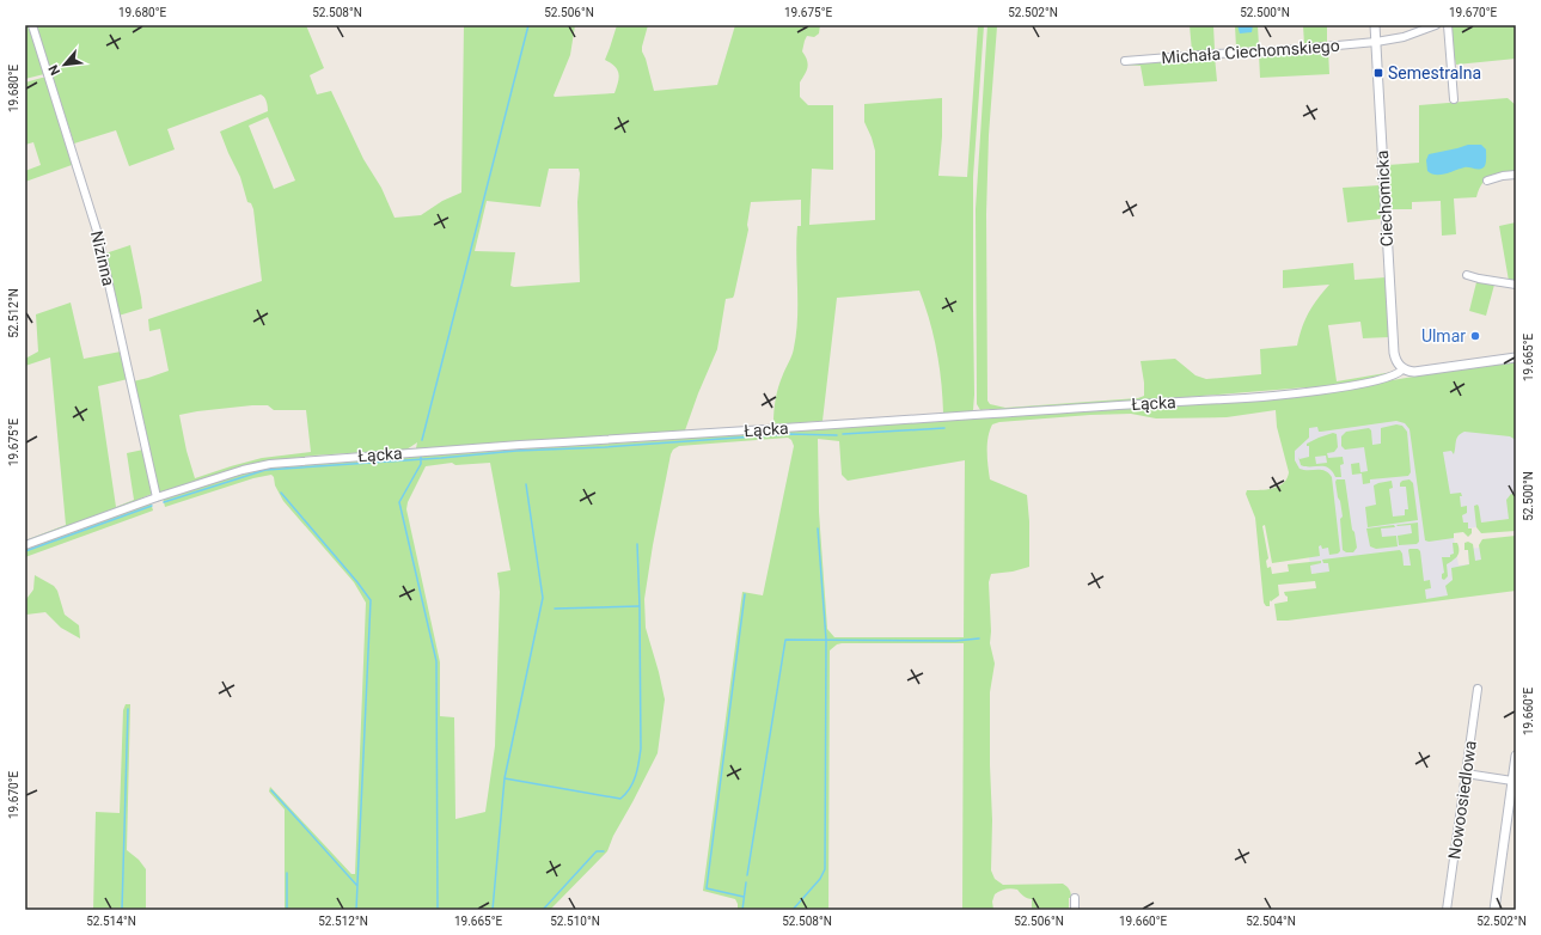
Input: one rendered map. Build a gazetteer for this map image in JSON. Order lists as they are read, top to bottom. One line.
{"streets":{"street":["Michała Ciechomskiego","Ciechomicka","Nizinna","Łącka","Nowoosiedlowa"]},"crossings":[["Michała Ciechomskiego","Ciechomicka"],["Ciechomicka","Łącka"],["Nizinna","Łącka"]],"places":{"transit":["Semestralna"],"other":["Ulmar"]},"north":"bottom left","coordinates":["19.680°E","52.508°N","52.506°N","19.675°E","52.502°N","52.500°N","19.670°E","52.512°N","19.665°E","19.660°E","52.514°N","52.510°N","52.504°N"]}
